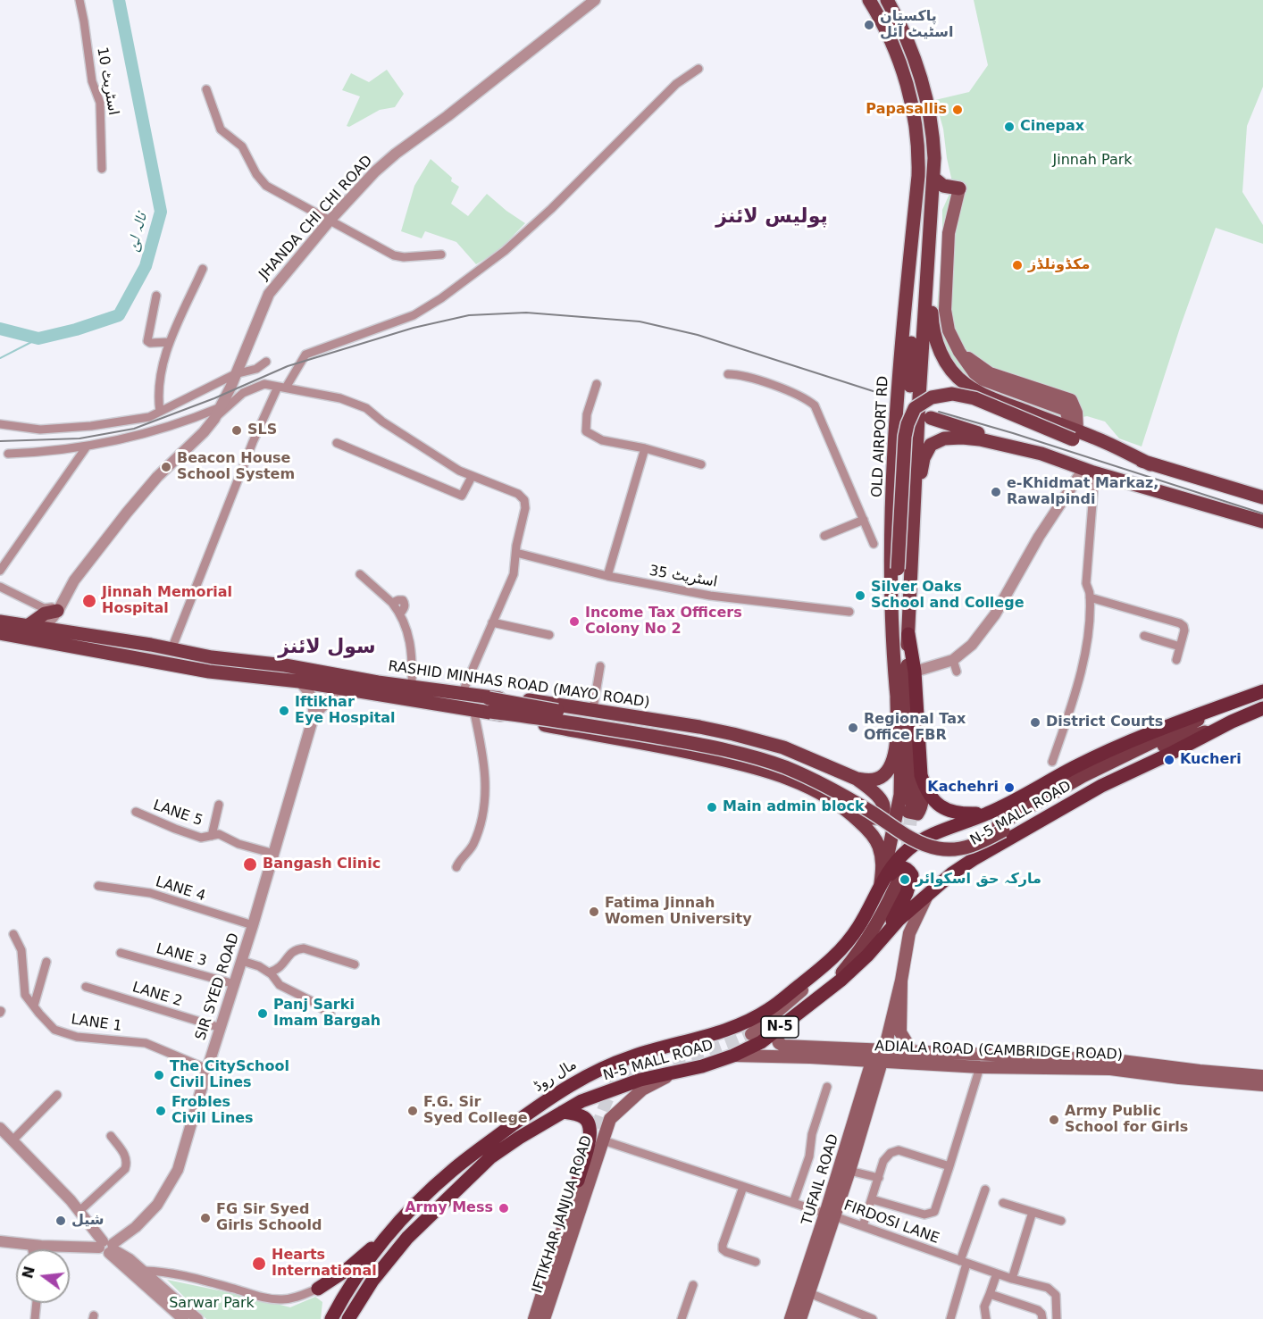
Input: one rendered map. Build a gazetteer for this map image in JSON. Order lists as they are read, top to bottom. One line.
{"streets":{"highway":["N-5 MALL ROAD","N-5","مال روڈ"],"main road":["OLD AIRPORT RD","RASHID MINHAS ROAD (MAYO ROAD)","ADIALA ROAD (CAMBRIDGE ROAD)","TUFAIL ROAD","IFTIKHAR JANJUA ROAD"],"street":["اسٹریٹ 10","JHANDA CHI CHI ROAD","اسٹریٹ 35","LANE 5","LANE 4","LANE 3","SIR SYED ROAD","LANE 2","LANE 1","FIRDOSI LANE"]},"crossings":[["JHANDA CHI CHI ROAD","RASHID MINHAS ROAD (MAYO ROAD)"],["OLD AIRPORT RD","RASHID MINHAS ROAD (MAYO ROAD)"],["OLD AIRPORT RD","مال روڈ"],["RASHID MINHAS ROAD (MAYO ROAD)","SIR SYED ROAD"],["RASHID MINHAS ROAD (MAYO ROAD)","مال روڈ"],["LANE 5","SIR SYED ROAD"],["N-5 MALL ROAD","N-5"],["N-5 MALL ROAD","ADIALA ROAD (CAMBRIDGE ROAD)"],["N-5 MALL ROAD","مال روڈ"],["N-5 MALL ROAD","IFTIKHAR JANJUA ROAD"],["LANE 4","SIR SYED ROAD"],["LANE 3","SIR SYED ROAD"],["SIR SYED ROAD","LANE 2"],["SIR SYED ROAD","LANE 1"],["ADIALA ROAD (CAMBRIDGE ROAD)","TUFAIL ROAD"],["TUFAIL ROAD","FIRDOSI LANE"],["IFTIKHAR JANJUA ROAD","FIRDOSI LANE"]],"districts":["پولیس لائنز","سول لائنز"],"water":["نالہ لئ"],"parks":["Jinnah Park","Sarwar Park"],"places":["پاکستان اسٹیٹ آئل","Papasallis","Cinepax","مکڈونلڈز","SLS","Beacon House School System","e-Khidmat Markaz, Rawalpindi","Silver Oaks School and College","Jinnah Memorial Hospital","Income Tax Officers Colony No 2","Iftikhar Eye Hospital","District Courts","Regional Tax Office FBR","Kucheri","Kachehri","Main admin block","Bangash Clinic","مارکہ حق اسکوائر","Fatima Jinnah Women University","Panj Sarki Imam Bargah","The CitySchool Civil Lines","Frobles Civil Lines","F.G. Sir Syed College","Army Public School for Girls","Army Mess","FG Sir Syed Girls Schoold","شیل","Hearts International"],"north":"left"}
